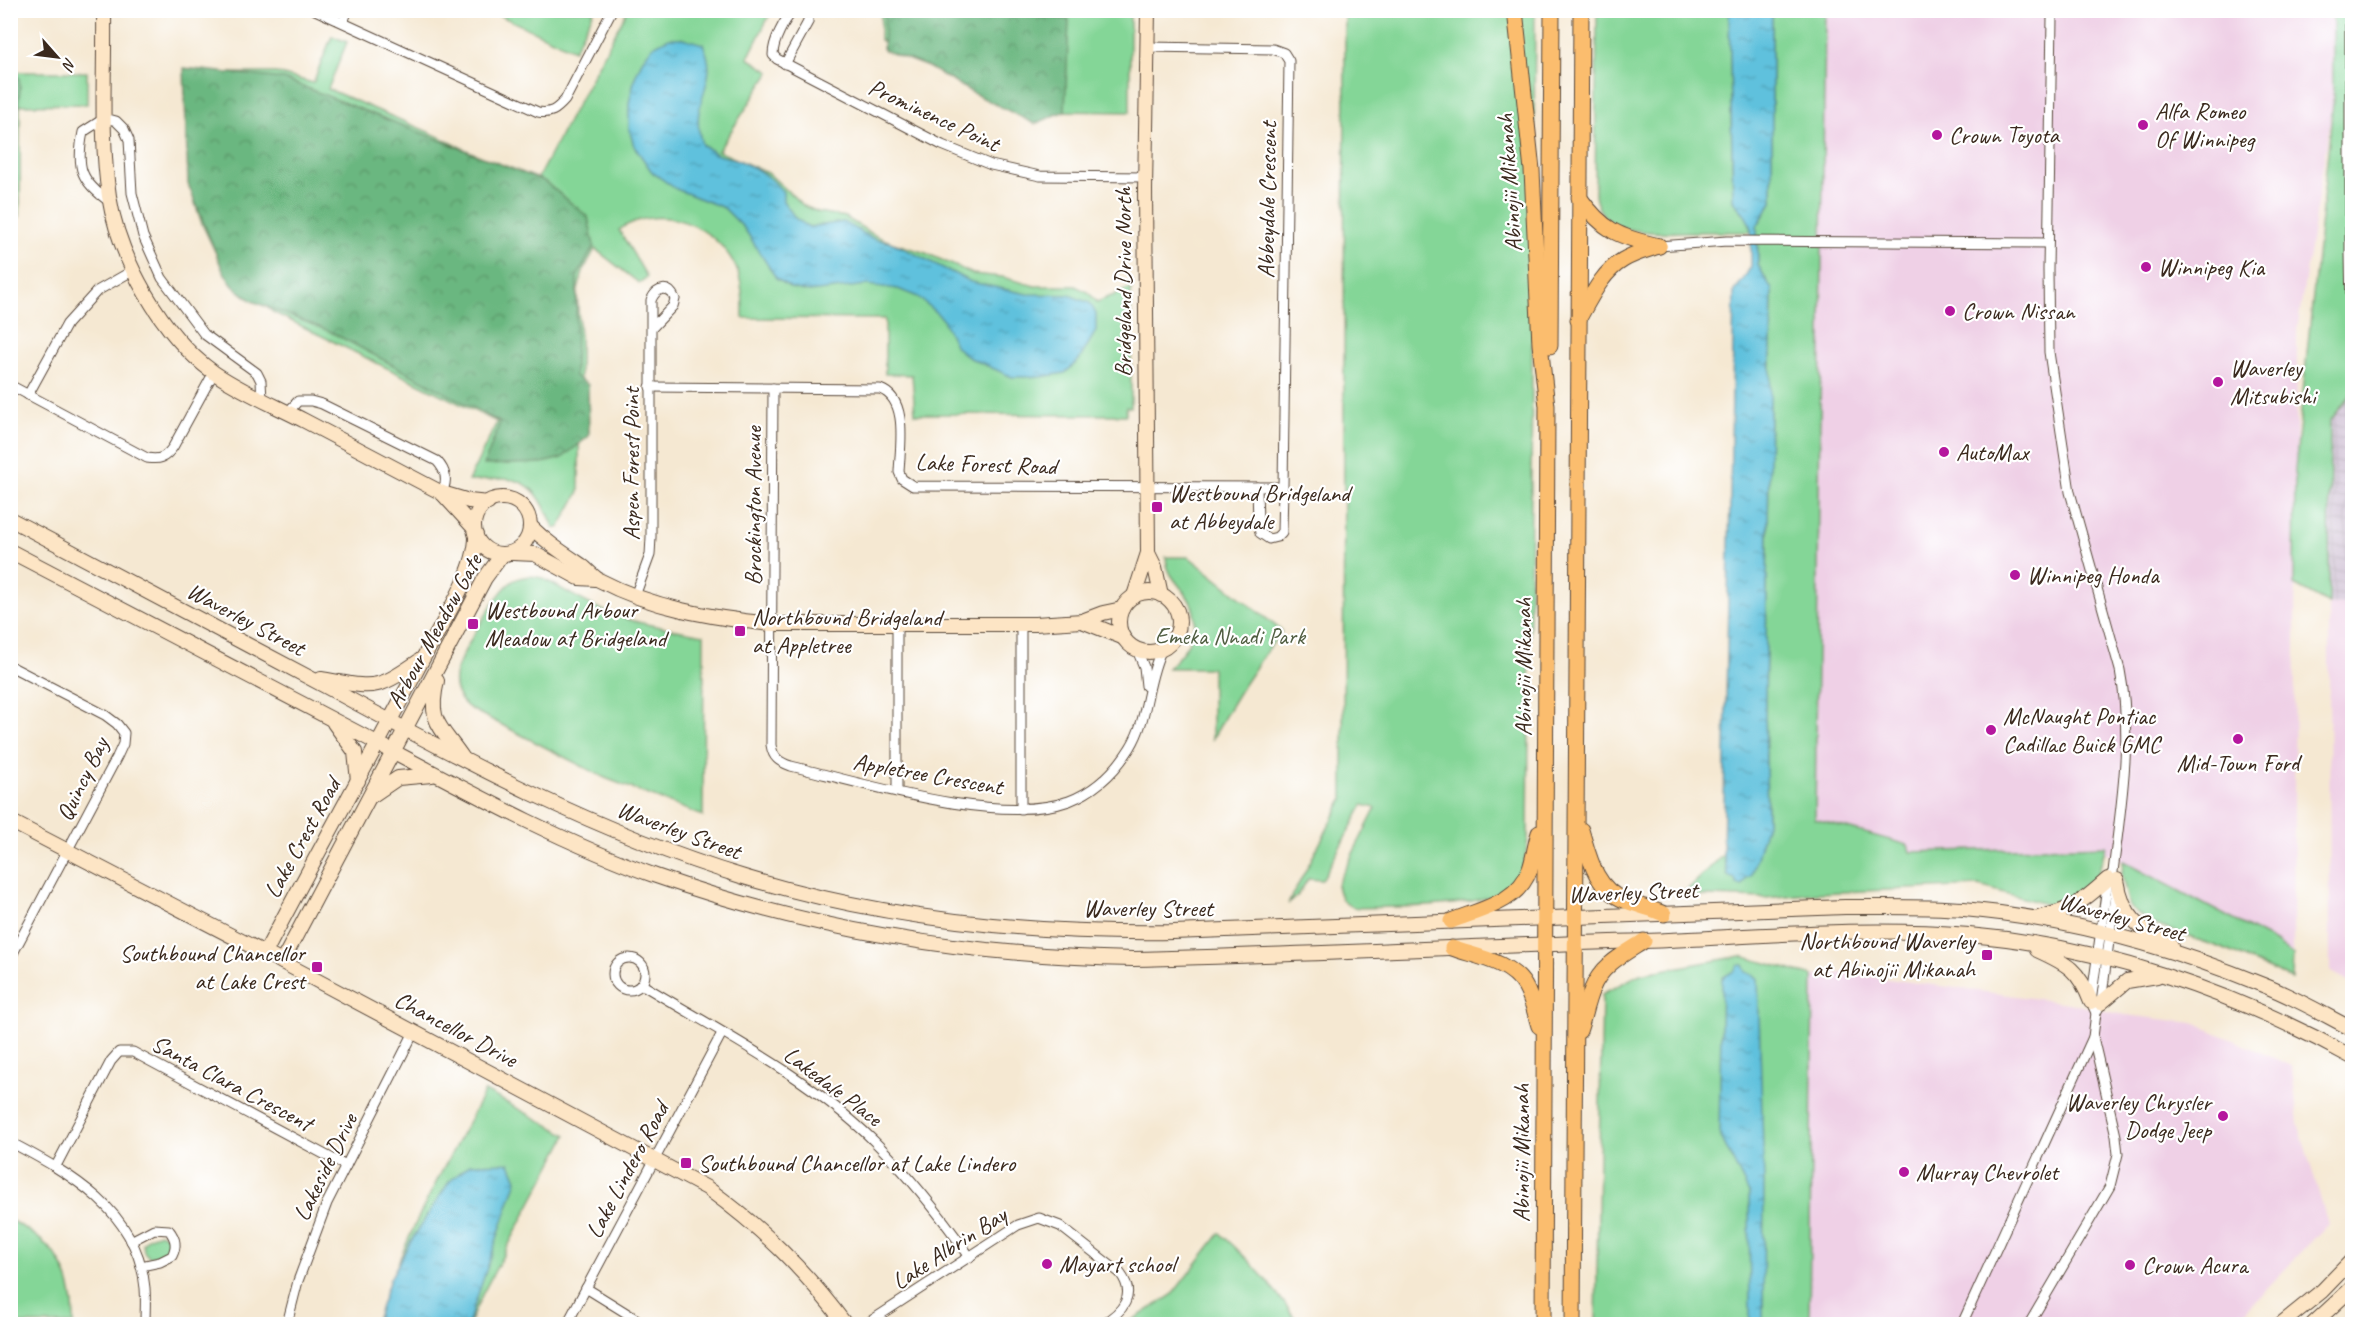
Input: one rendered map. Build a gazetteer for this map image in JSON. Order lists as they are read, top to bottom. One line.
{"streets":{"main road":["Abinojii Mikanah","Bridgeland Drive North","Waverley Street","Arbour Meadow Gate","Lake Crest Road","Chancellor Drive"],"street":["Prominence Point","Abbeydale Crescent","Aspen Forest Point","Lake Forest Road","Brockington Avenue","Appletree Crescent","Quincy Bay","Santa Clara Crescent","Lakedale Place","Lakeside Drive","Lake Lindero Road","Lake Albrin Bay"]},"crossings":[["Prominence Point","Bridgeland Drive North"],["Abinojii Mikanah","Waverley Street"],["Abbeydale Crescent","Bridgeland Drive North"],["Bridgeland Drive North","Lake Forest Road"],["Bridgeland Drive North","Appletree Crescent"],["Aspen Forest Point","Lake Forest Road"],["Lake Forest Road","Brockington Avenue"],["Brockington Avenue","Appletree Crescent"],["Waverley Street","Arbour Meadow Gate"],["Waverley Street","Lake Crest Road"],["Arbour Meadow Gate","Lake Crest Road"],["Quincy Bay","Chancellor Drive"],["Lake Crest Road","Chancellor Drive"],["Chancellor Drive","Lakeside Drive"],["Chancellor Drive","Lake Lindero Road"],["Santa Clara Crescent","Lakeside Drive"],["Lakedale Place","Lake Lindero Road"],["Lakedale Place","Lake Albrin Bay"]],"parks":["Emeka Nnadi Park"],"places":{"other":["Alfa Romeo Of Winnipeg","Crown Toyota","Winnipeg Kia","Crown Nissan","Waverley Mitsubishi","AutoMax","Winnipeg Honda","McNaught Pontiac Cadillac Buick GMC","Mid-Town Ford","Waverley Chrysler Dodge Jeep","Murray Chevrolet","Mayart school","Crown Acura"],"transit":["Westbound Bridgeland at Abbeydale","Westbound Arbour Meadow at Bridgeland","Northbound Bridgeland at Appletree","Northbound Waverley at Abinojii Mikanah","Southbound Chancellor at Lake Crest","Southbound Chancellor at Lake Lindero"]},"north":"bottom right"}
